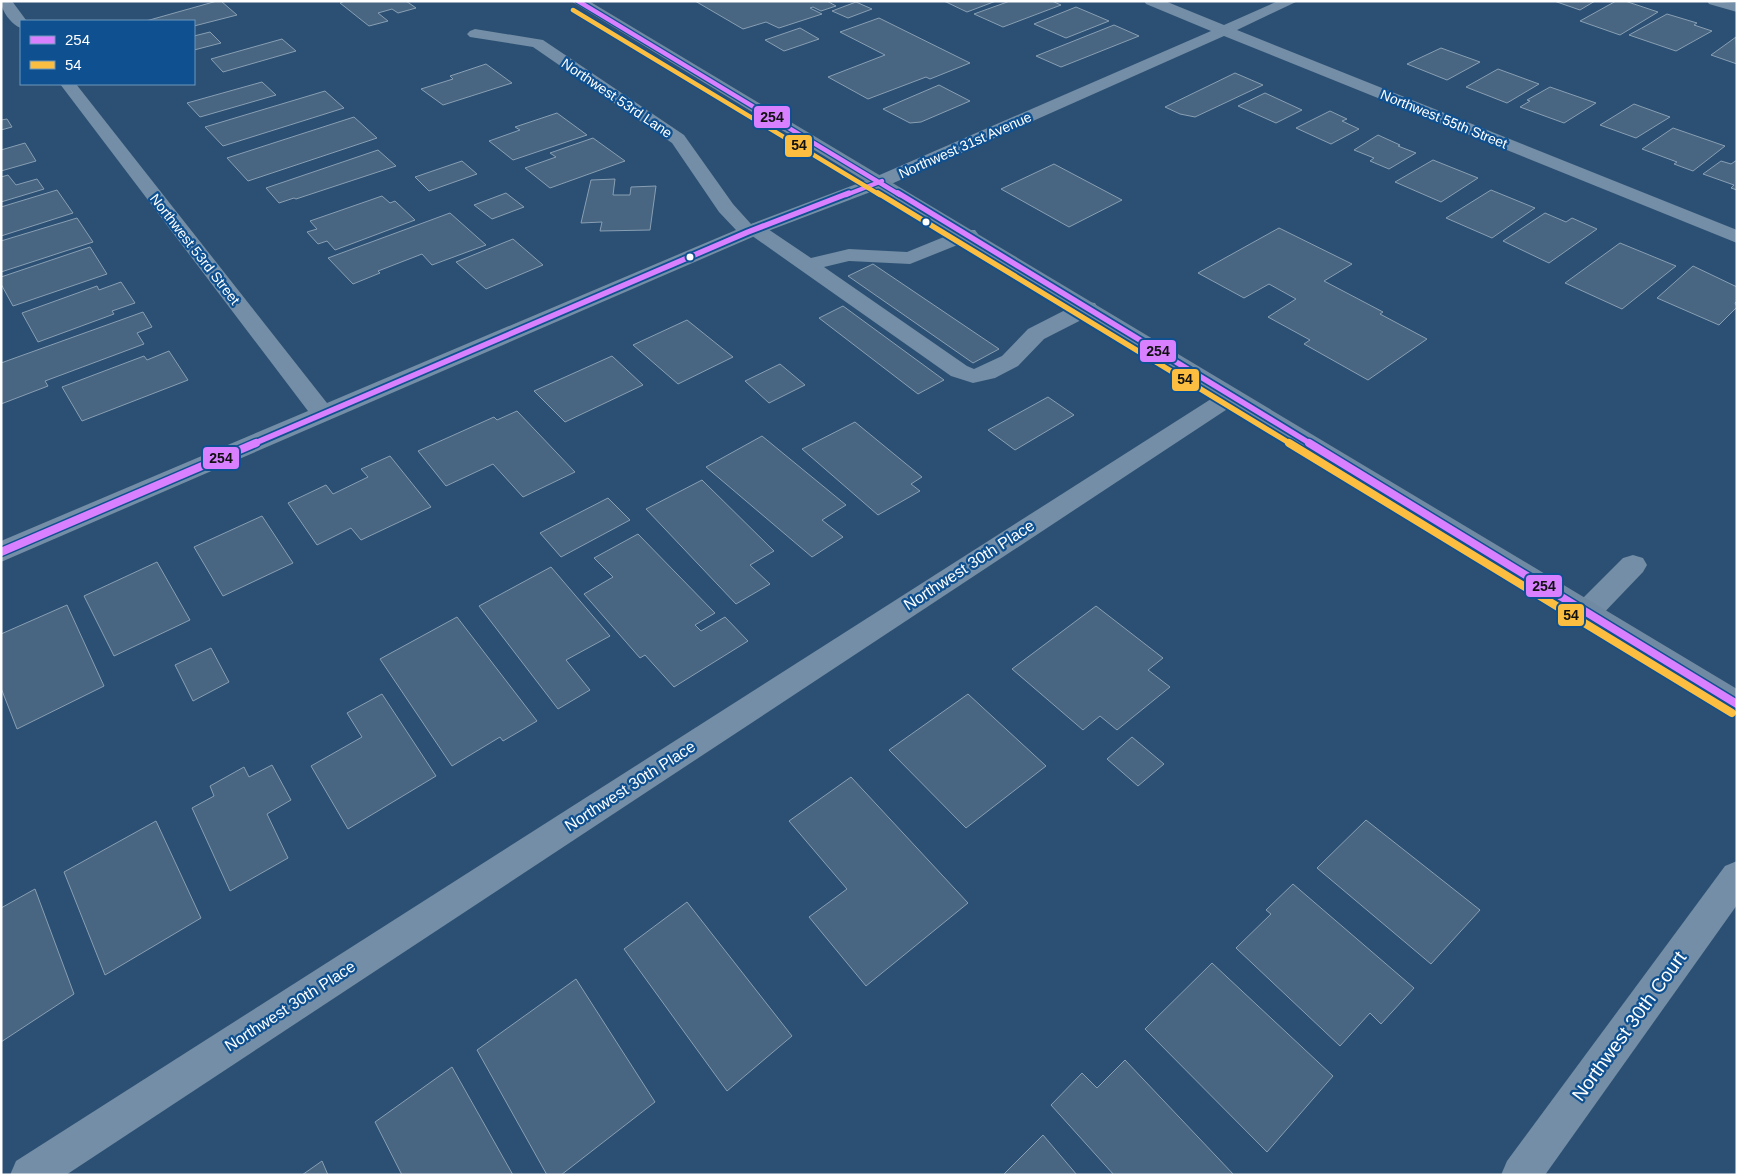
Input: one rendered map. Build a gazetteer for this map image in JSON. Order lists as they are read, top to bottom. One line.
{"streets":{"street":["Northwest 53rd Lane","Northwest 55th Street","Northwest 31st Avenue","Northwest 53rd Street","Northwest 30th Place","Northwest 30th Court"]},"crossings":[["Northwest 53rd Lane","Northwest 31st Avenue"],["Northwest 55th Street","Northwest 31st Avenue"],["Northwest 31st Avenue","Northwest 53rd Street"]],"lines":["transit line 254","transit line 54"],"legend":["254","54"]}
